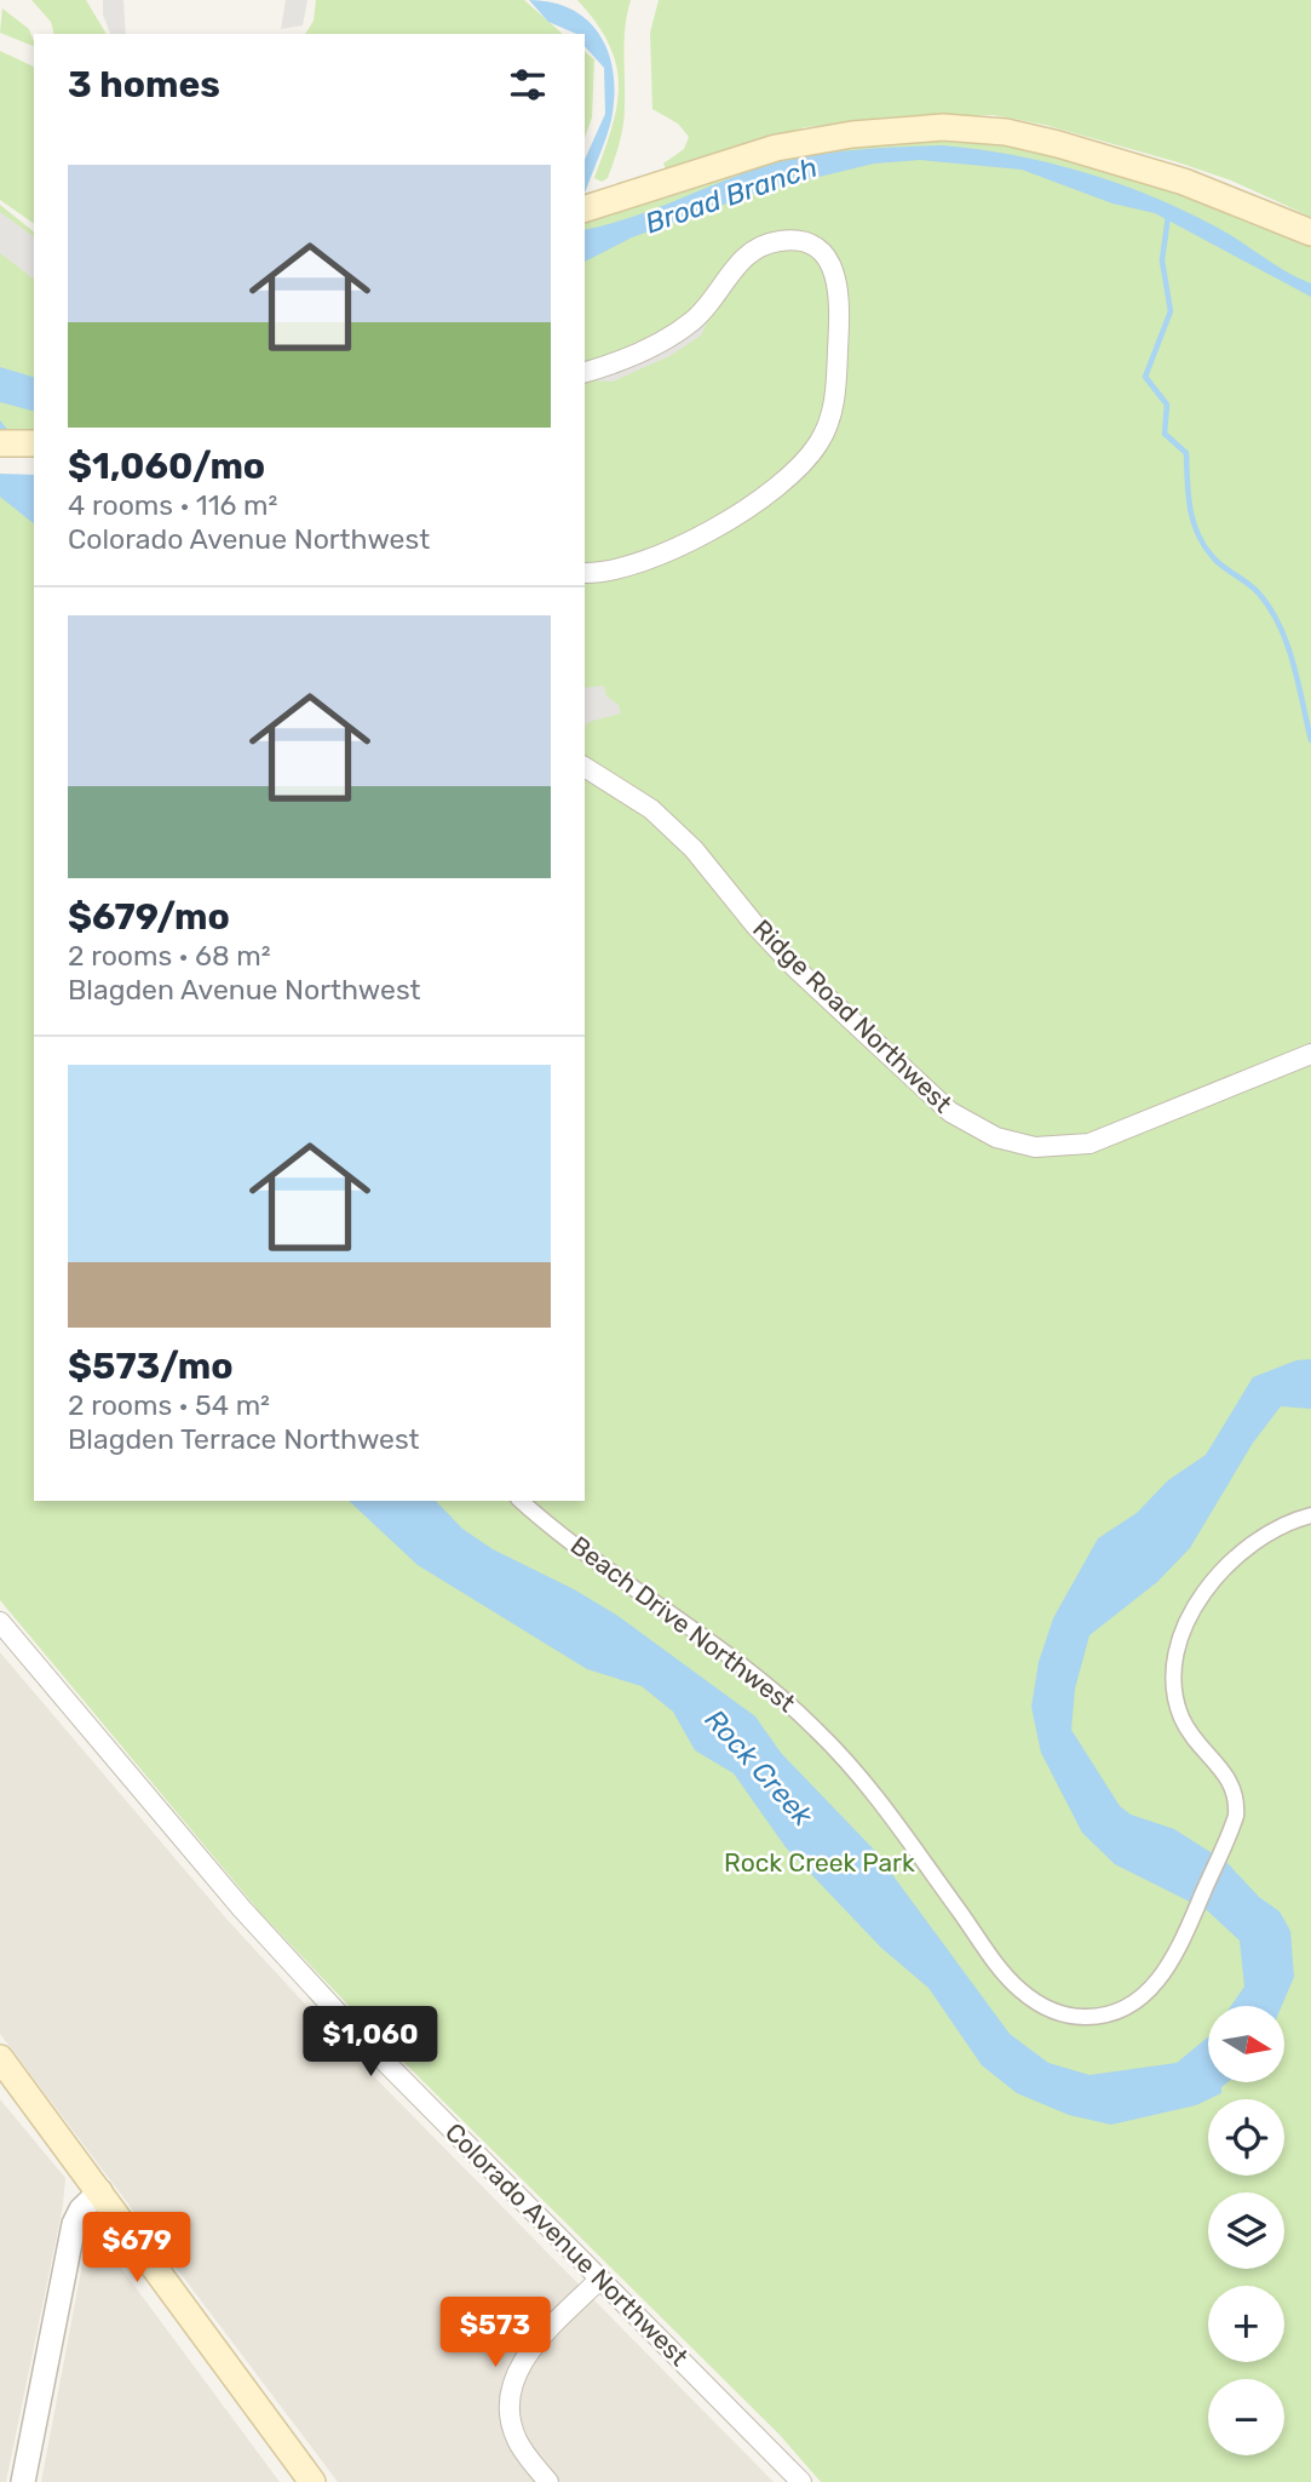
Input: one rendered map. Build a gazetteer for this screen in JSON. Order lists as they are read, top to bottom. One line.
{"streets":{"street":["Ridge Road Northwest","Beach Drive Northwest","Colorado Avenue Northwest"]},"water":["Broad Branch","Rock Creek"],"parks":["Rock Creek Park"],"north":"right","page":{"heading":"3 homes","list":[{"name":"$1,060/mo","note":"4 rooms · 116 m² · Colorado Avenue Northwest"},{"name":"$679/mo","note":"2 rooms · 68 m² · Blagden Avenue Northwest"},{"name":"$573/mo","note":"2 rooms · 54 m² · Blagden Terrace Northwest"}],"map_buttons":["+","−"],"price":["$1,060","$679","$573"]}}
